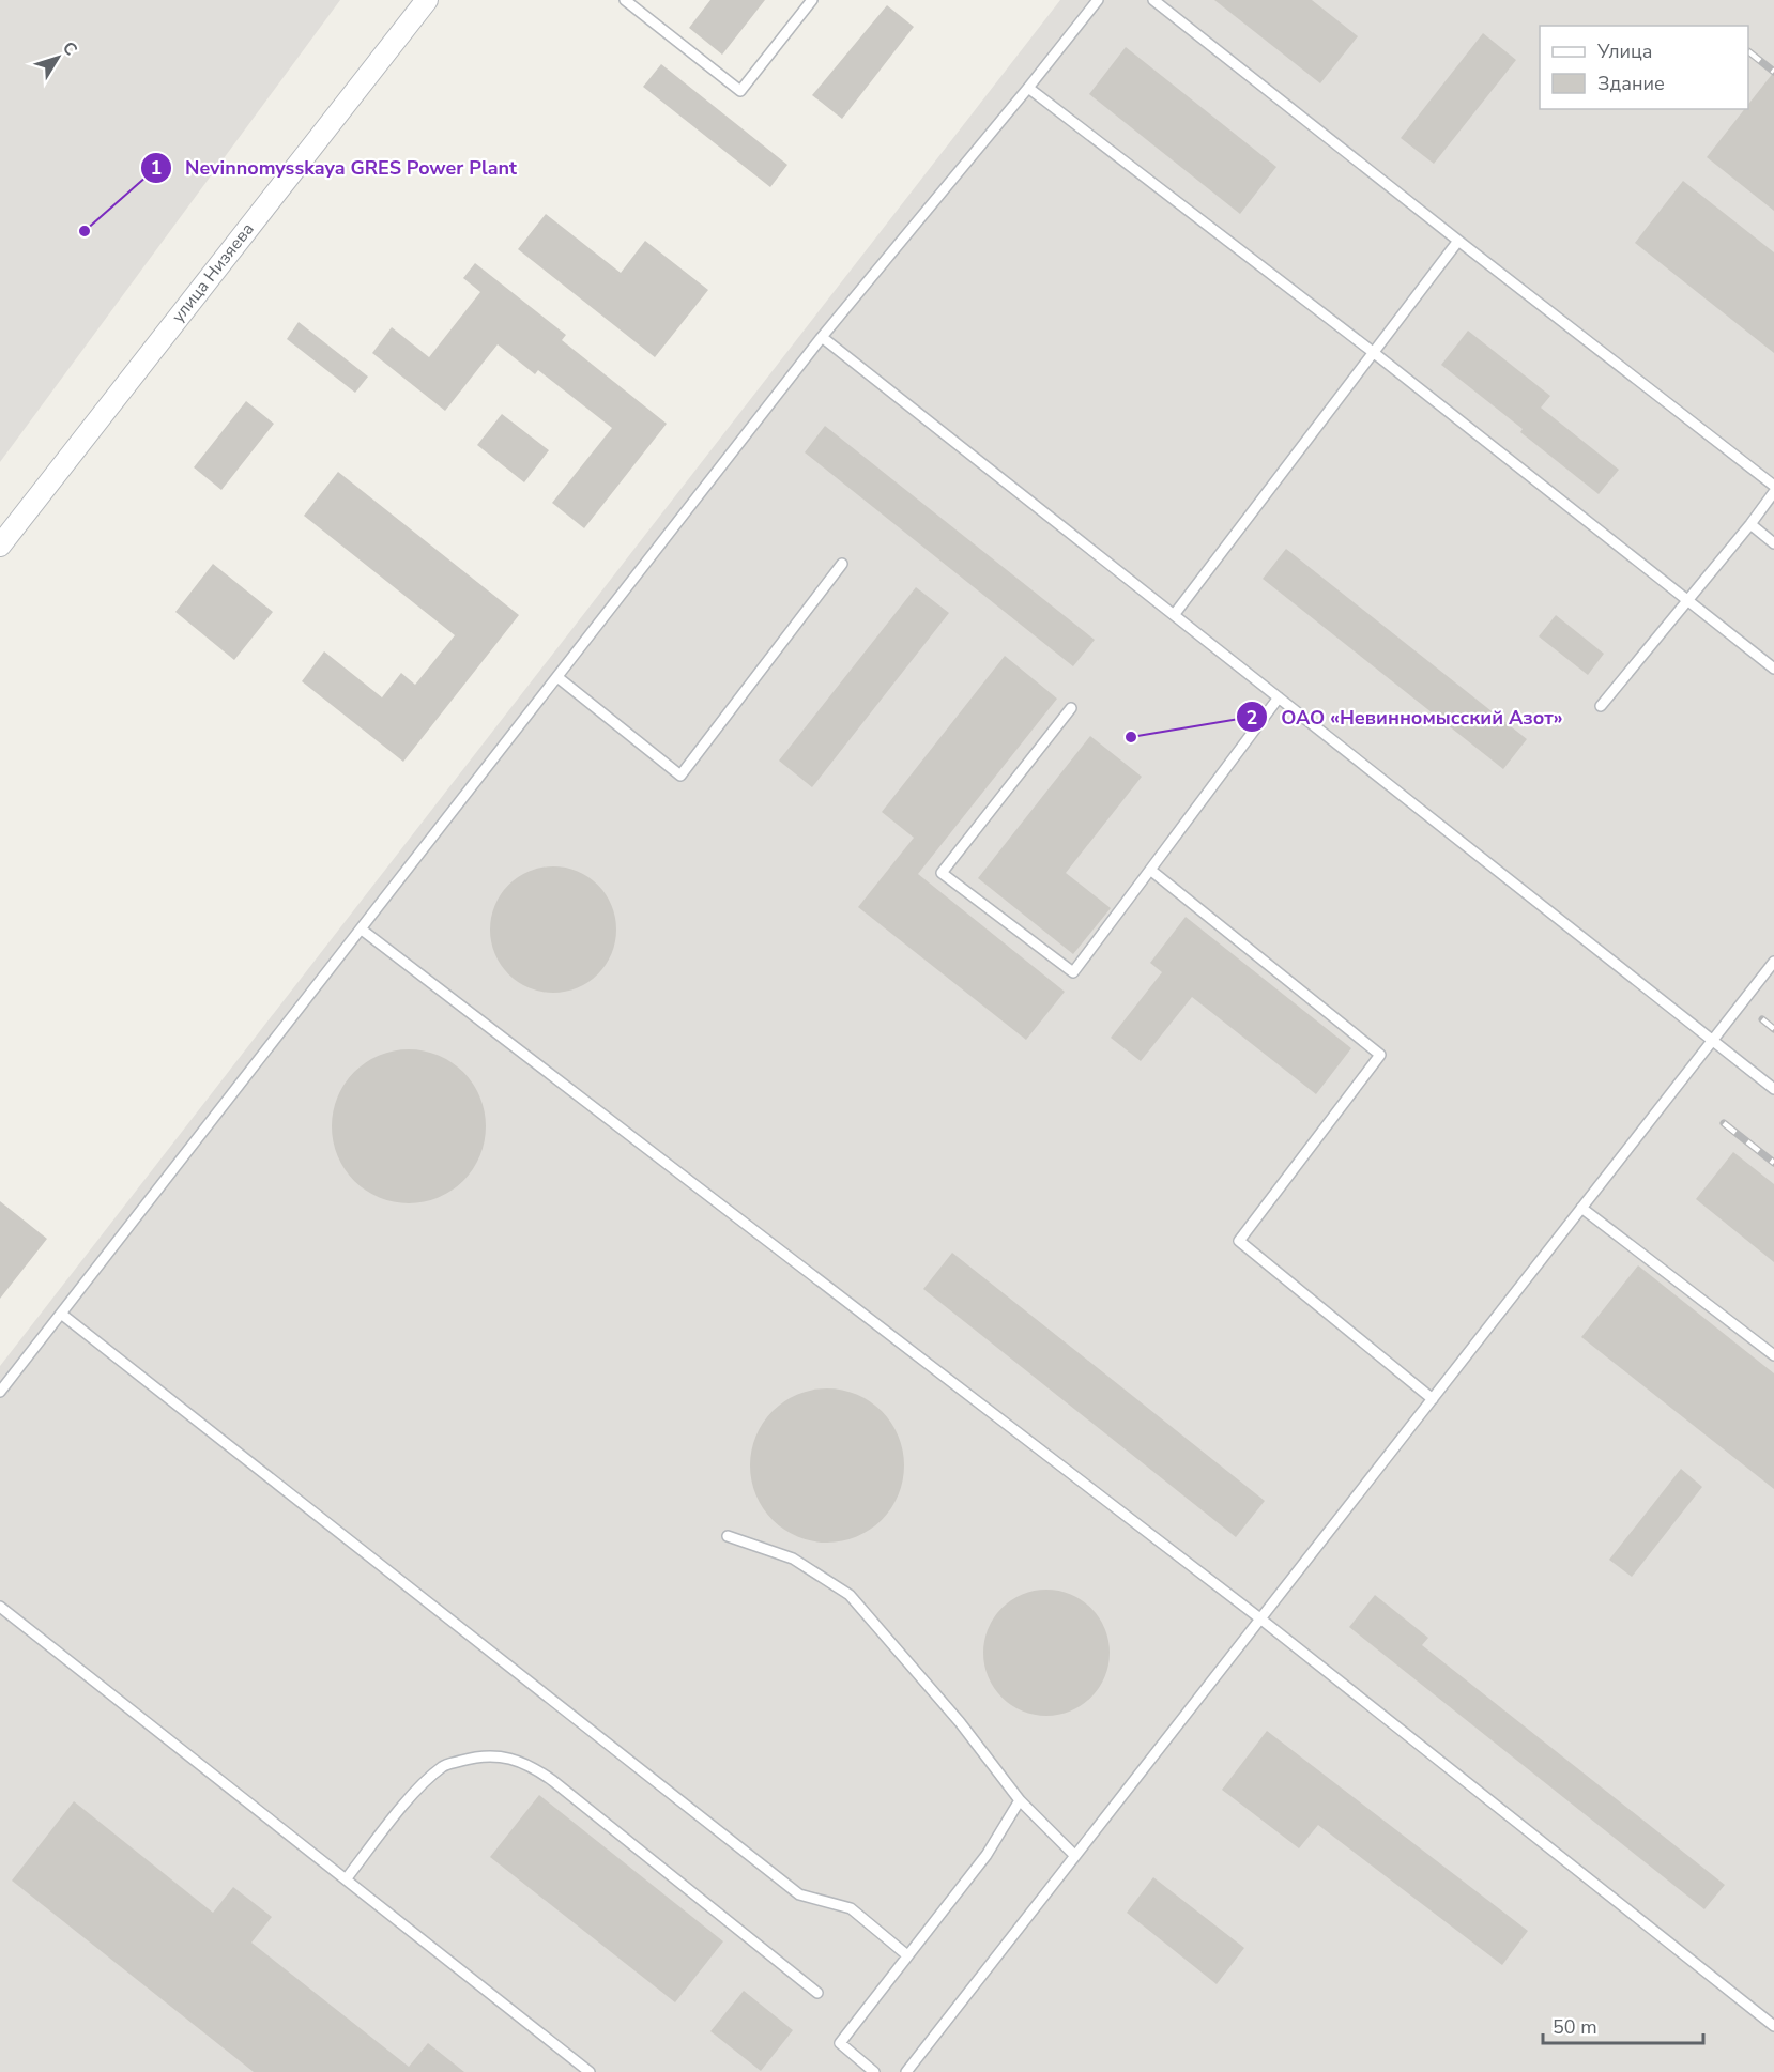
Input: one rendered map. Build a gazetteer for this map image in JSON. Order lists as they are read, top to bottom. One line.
{"streets":{"street":["улица Низяева"]},"places":["Nevinnomysskaya GRES Power Plant","ОАО «Невинномысский Азот»"],"legend":["Улица","Здание"],"scale_bar":"50 m","north":"top right"}
